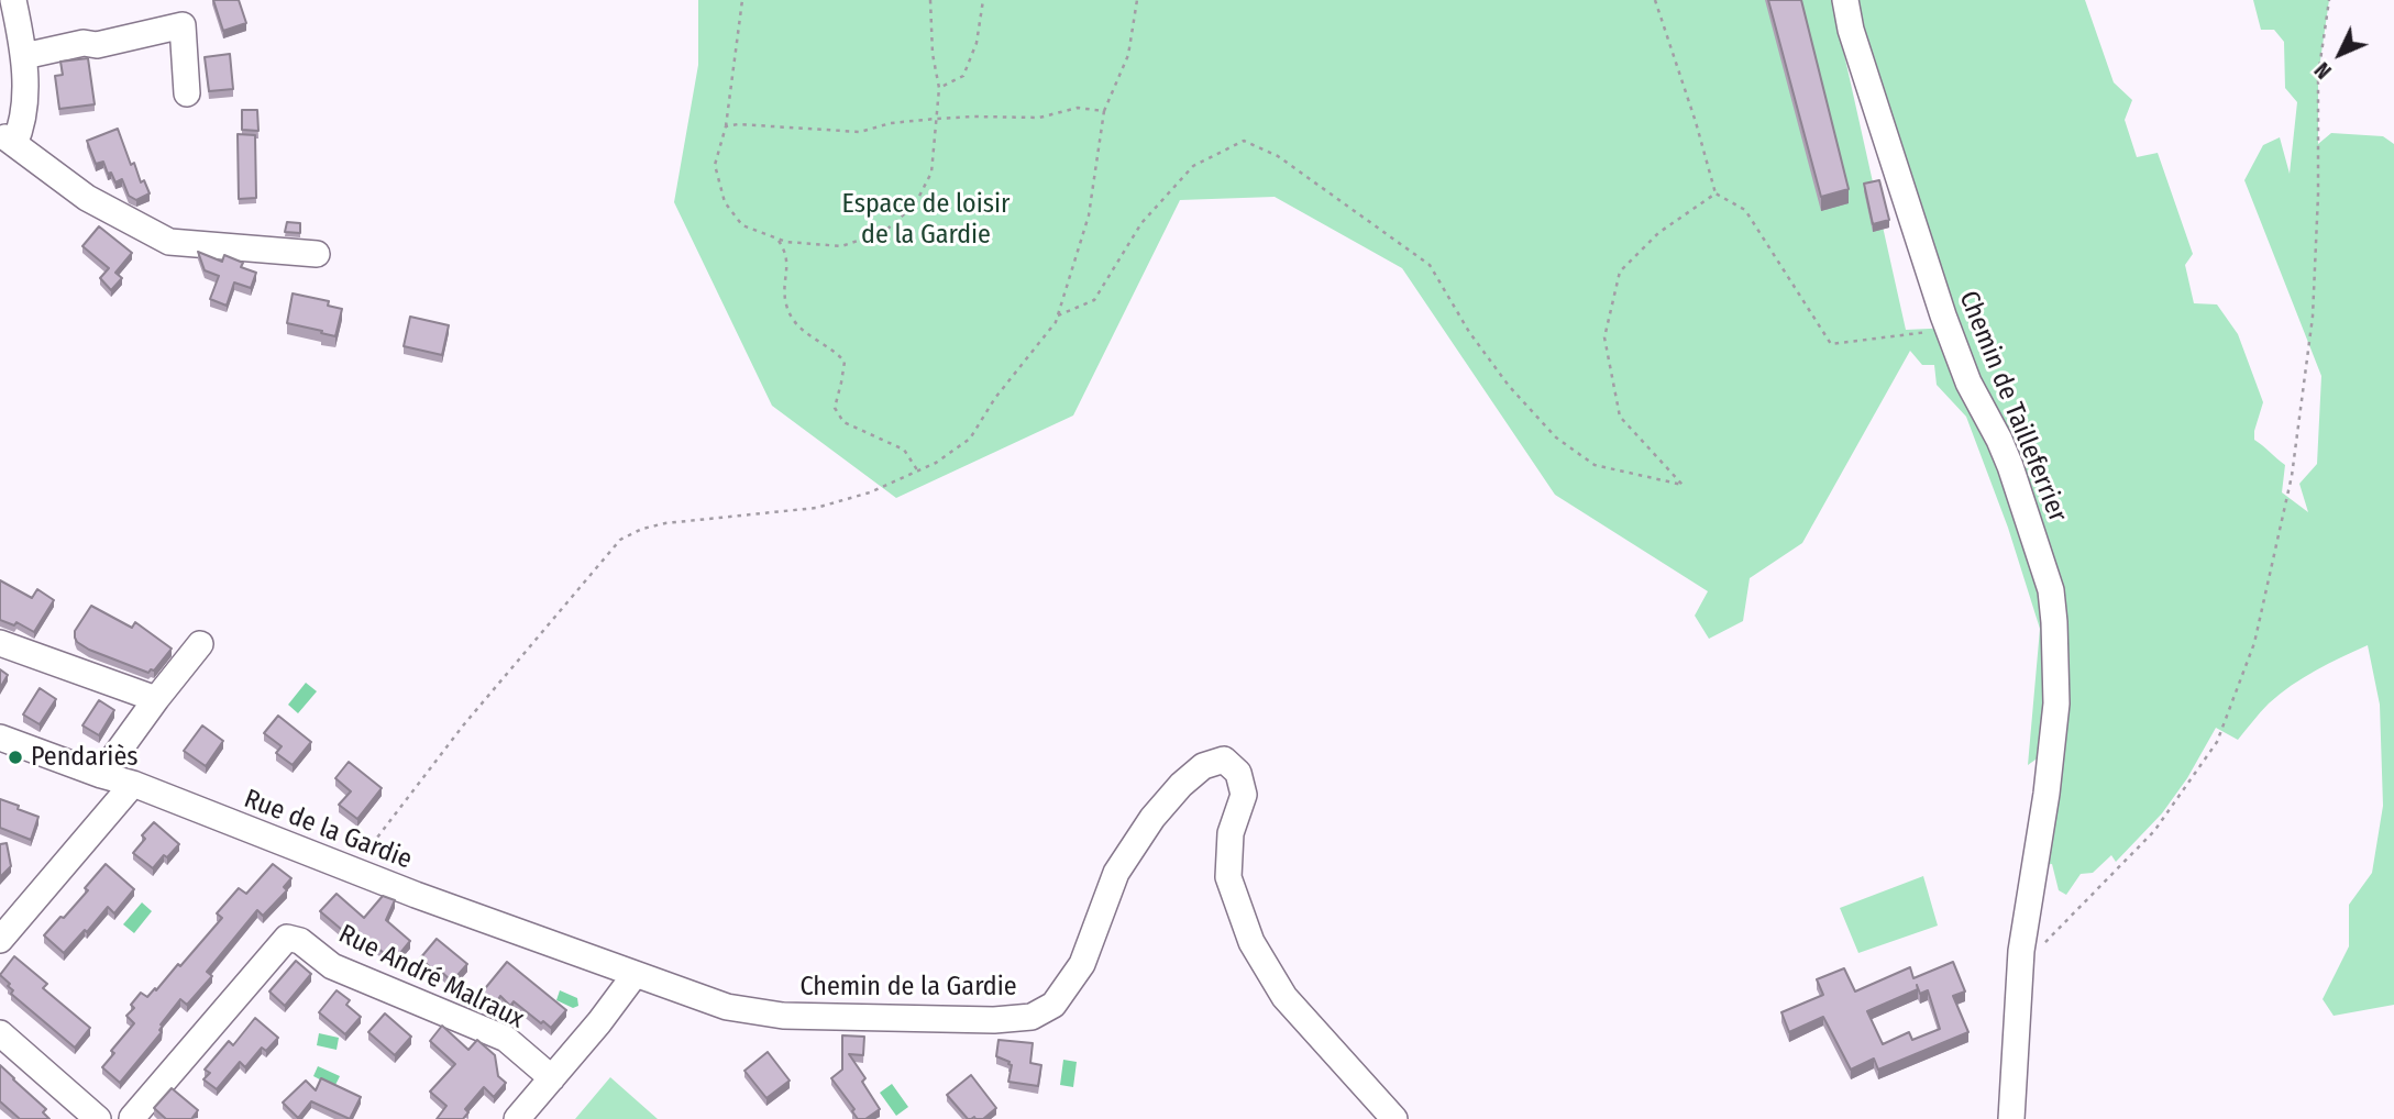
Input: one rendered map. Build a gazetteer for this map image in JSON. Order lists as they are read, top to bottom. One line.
{"streets":{"street":["Chemin de Tailleferrier","Rue de la Gardie","Rue André Malraux","Chemin de la Gardie"]},"crossings":[["Rue de la Gardie","Chemin de la Gardie"]],"parks":["Espace de loisir de la Gardie"],"places":["Pendariès"],"north":"bottom left"}
